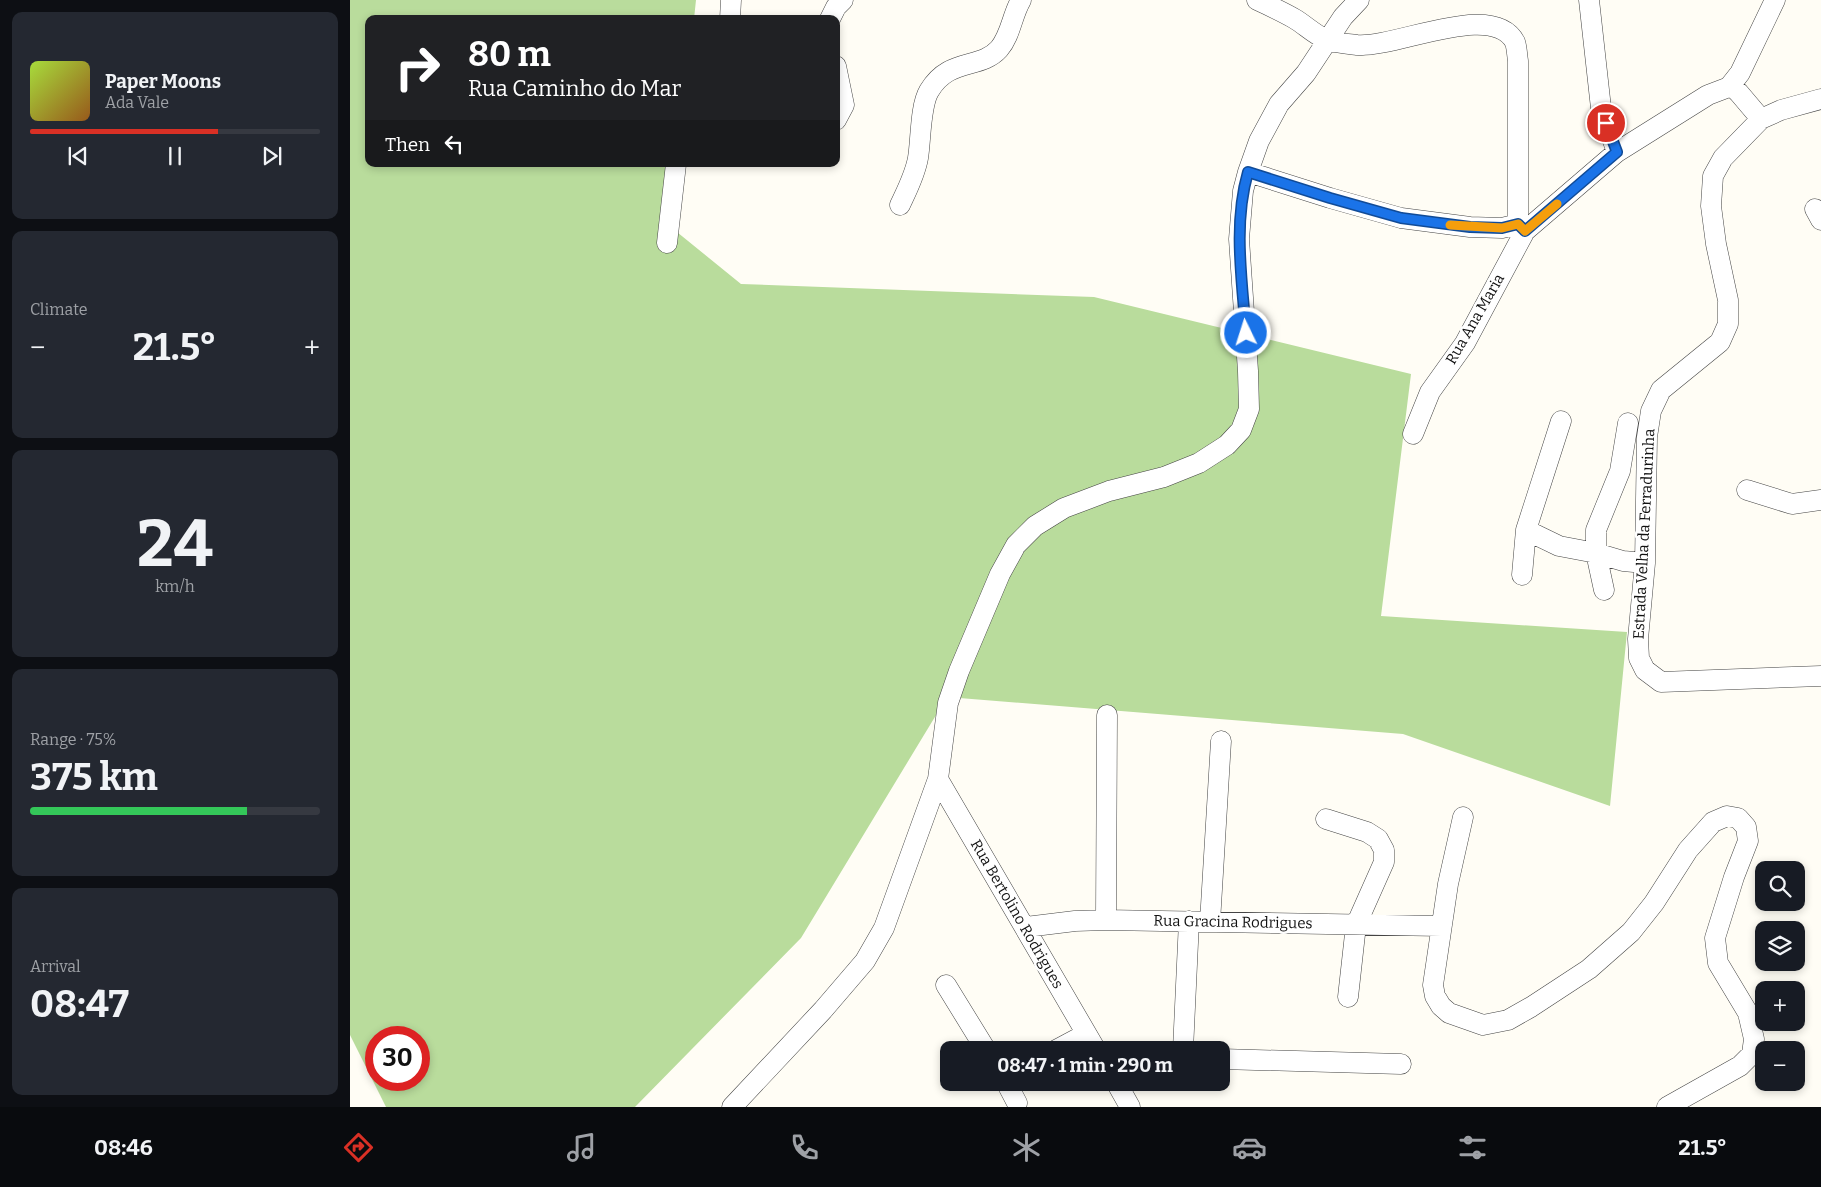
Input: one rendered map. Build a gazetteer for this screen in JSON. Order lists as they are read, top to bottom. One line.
{"streets":{"street":["Rua Ana Maria","Estrada Velha da Ferradurinha","Rua Bertolino Rodrigues","Rua Gracina Rodrigues"]},"crossings":[["Rua Bertolino Rodrigues","Rua Gracina Rodrigues"]],"page":{"turn":["80 m","Rua Caminho do Mar"],"song":["Paper Moons","Ada Vale"],"then":"Then","tile":["Climate",["24","km/h"],["Range · 75%","375 km"],["Arrival","08:47"]],"heat":["−","21.5°","+"],"map_buttons":["+","−"],"limit":"30","trip":"08:47 · 1 min · 290 m","tabs":["08:46","21.5°"]}}
